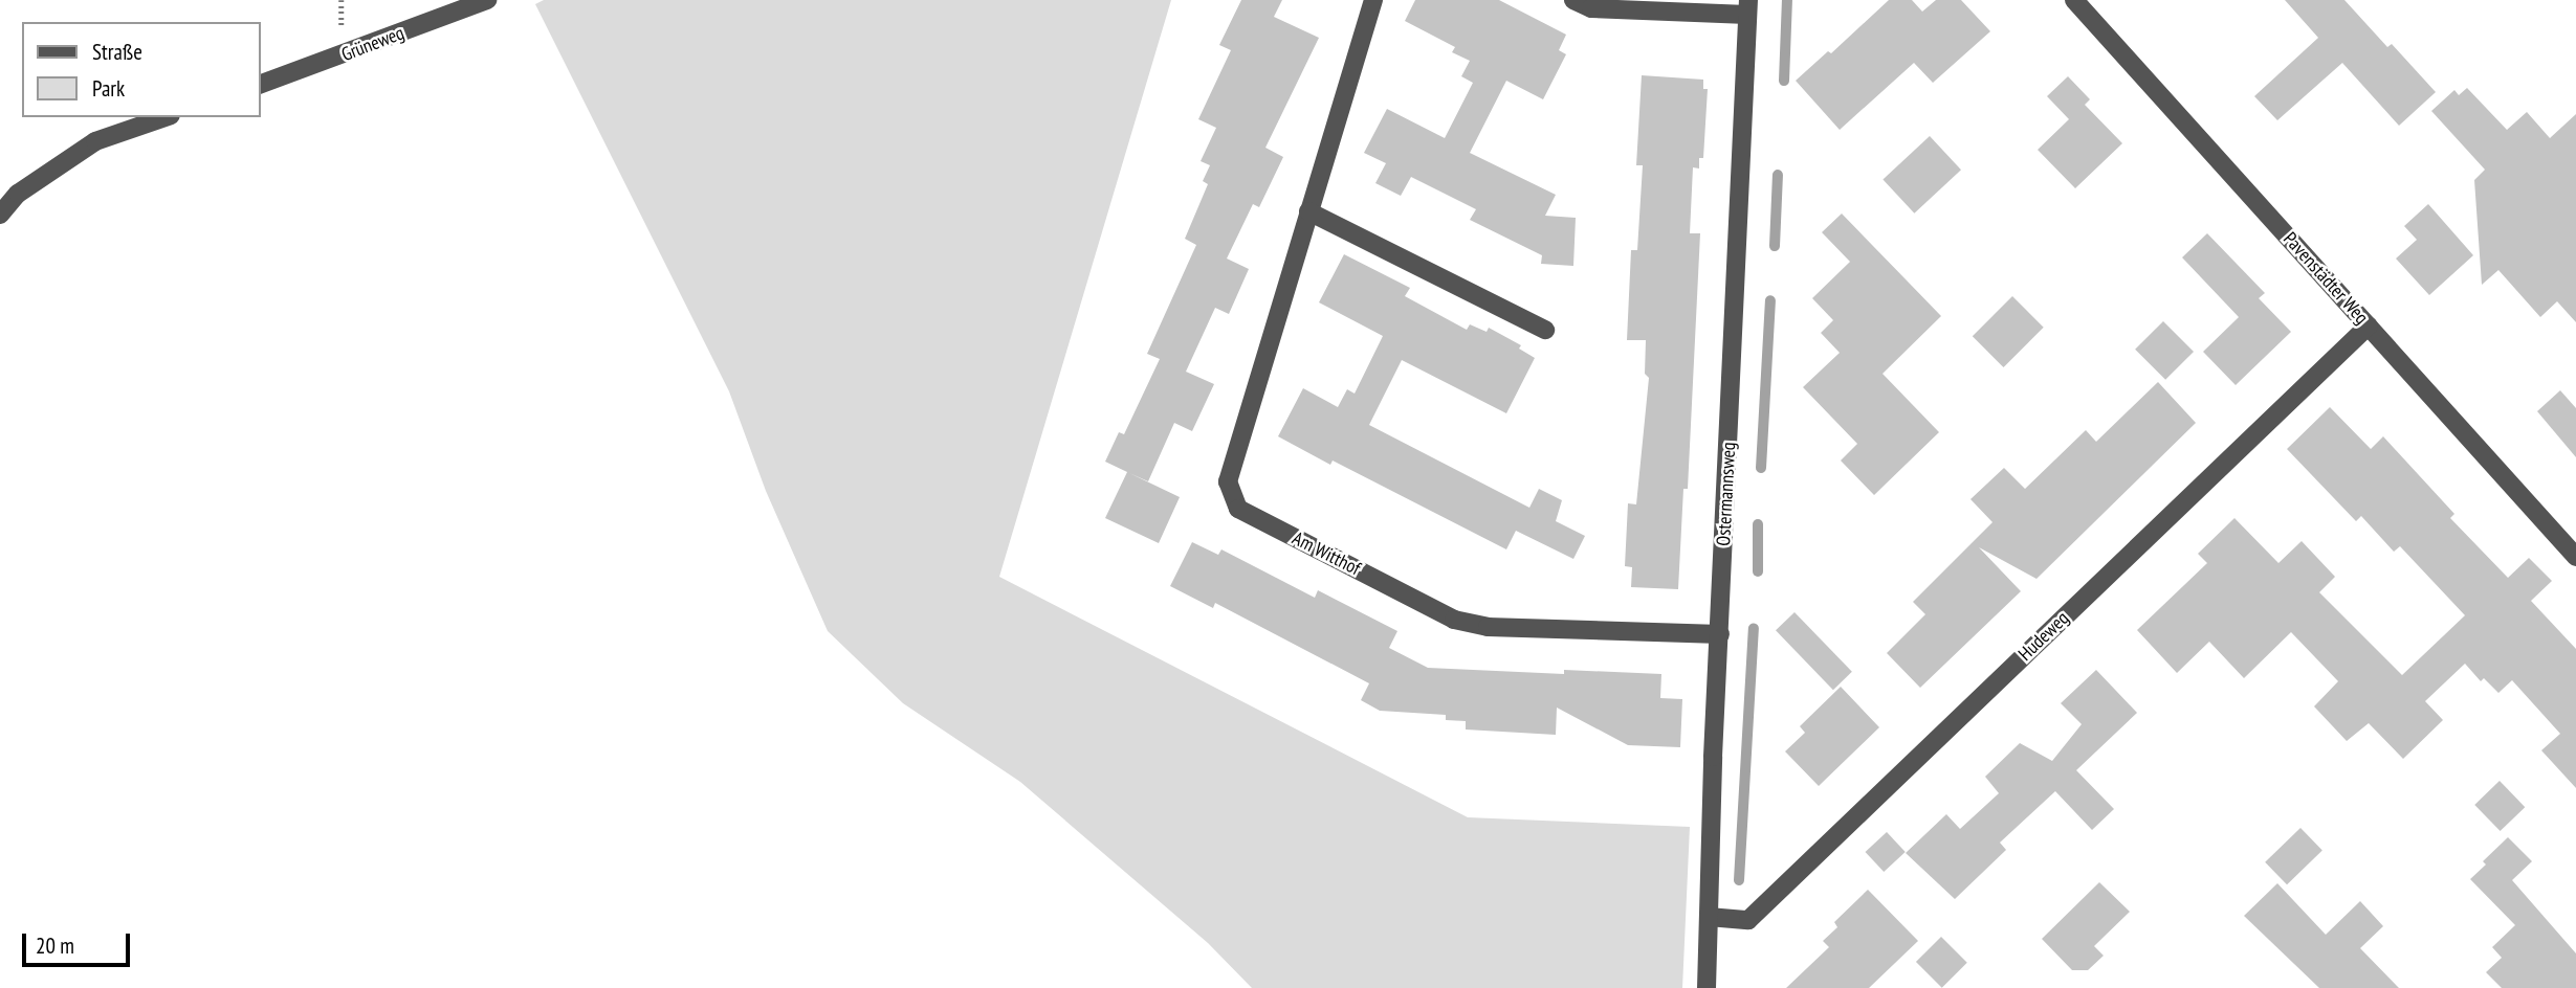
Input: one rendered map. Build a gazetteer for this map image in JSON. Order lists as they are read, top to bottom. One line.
{"streets":{"street":["Grüneweg","Pavenstädter Weg","Ostermannsweg","Am Witthof","Hudeweg"]},"crossings":[["Pavenstädter Weg","Hudeweg"],["Ostermannsweg","Am Witthof"],["Ostermannsweg","Hudeweg"]],"legend":["Straße","Park"],"scale_bar":"20 m"}
